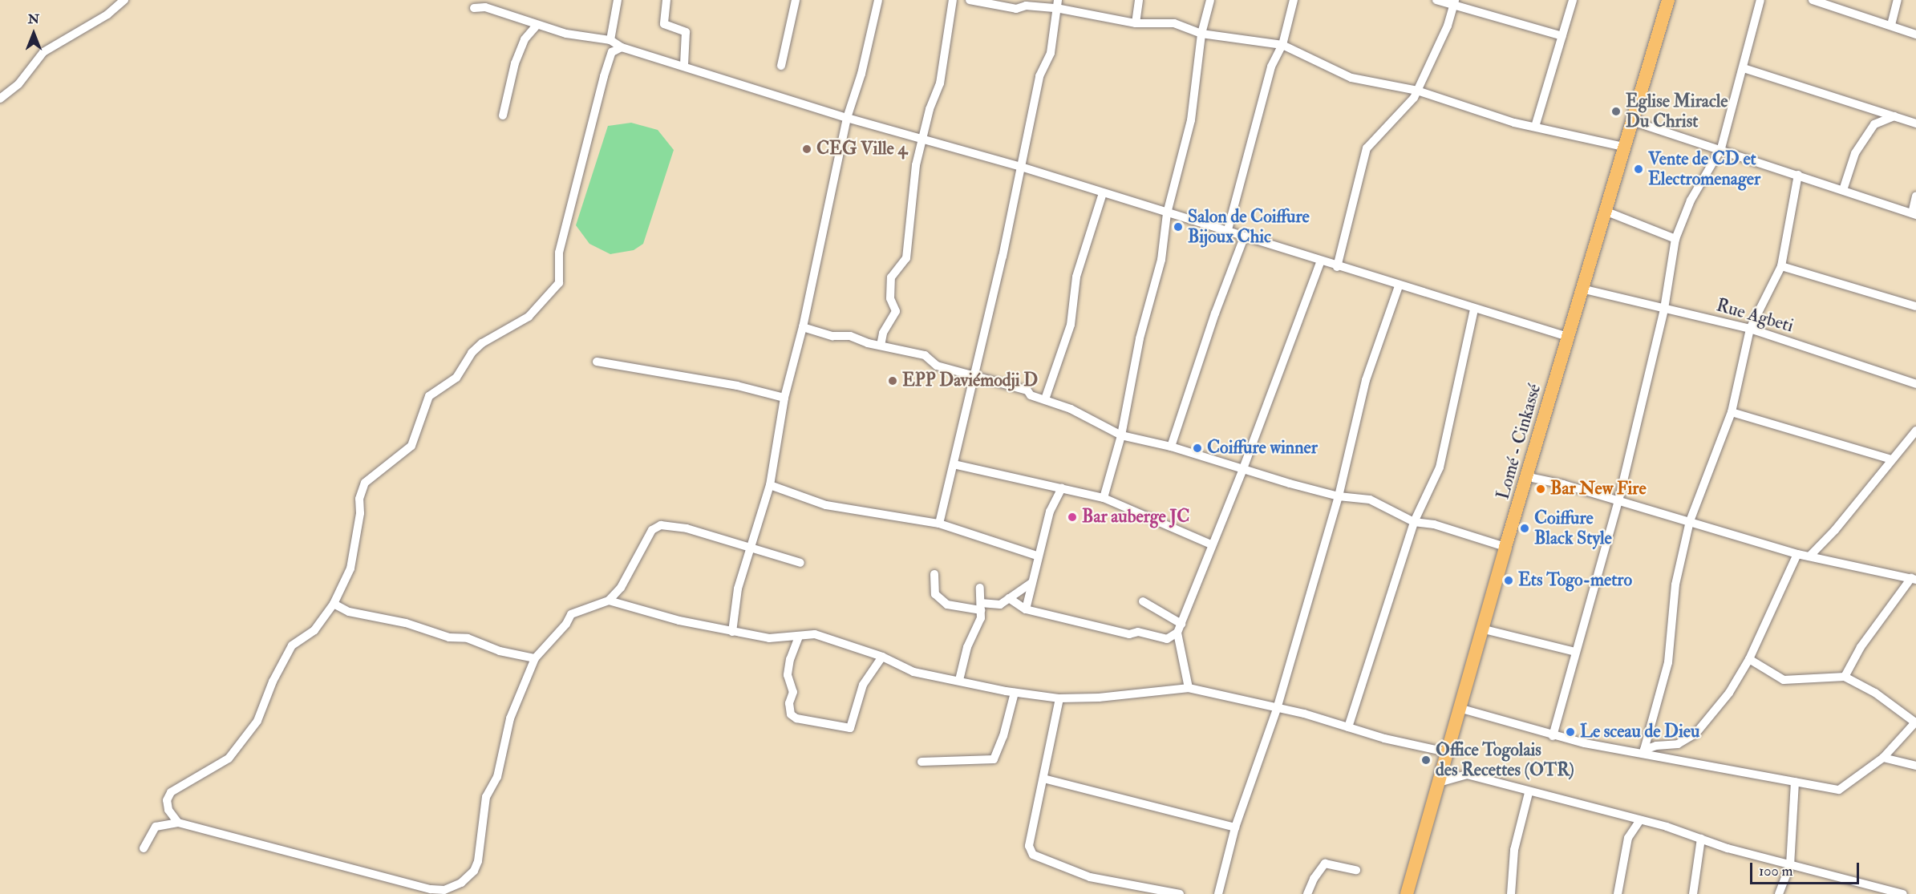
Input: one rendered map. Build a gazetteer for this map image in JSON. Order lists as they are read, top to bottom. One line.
{"streets":{"highway":["Lomé - Cinkassé"],"street":["Rue Agbeti"]},"crossings":[["Rue Agbeti","Lomé - Cinkassé"]],"places":["Eglise Miracle Du Christ","CEG Ville 4","Vente de CD et Electromenager","Salon de Coiffure Bijoux Chic","EPP Daviémodji D","Coiffure winner","Bar New Fire","Bar auberge JC","Coiffure Black Style","Ets Togo-metro","Le sceau de Dieu","Office Togolais des Recettes (OTR)"],"scale_bar":"100 m","north":"top"}
